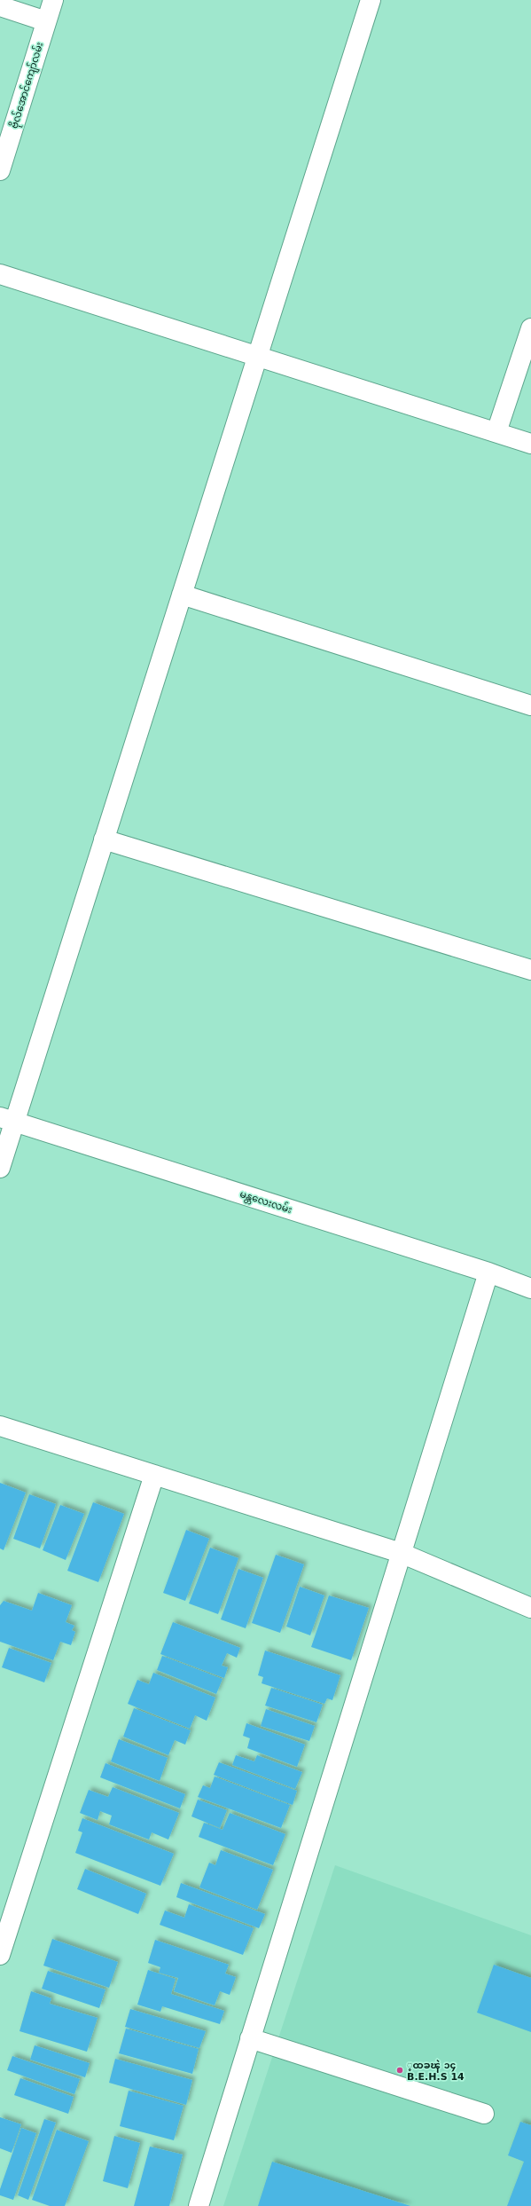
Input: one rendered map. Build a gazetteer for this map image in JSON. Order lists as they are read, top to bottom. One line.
{"streets":{"street":["ဗိုလ်အောင်ကျော်လမ်း","မန္တလေးလမ်း"]},"places":["့ထခၾဲ ၁၄ B.E.H.S 14"]}
